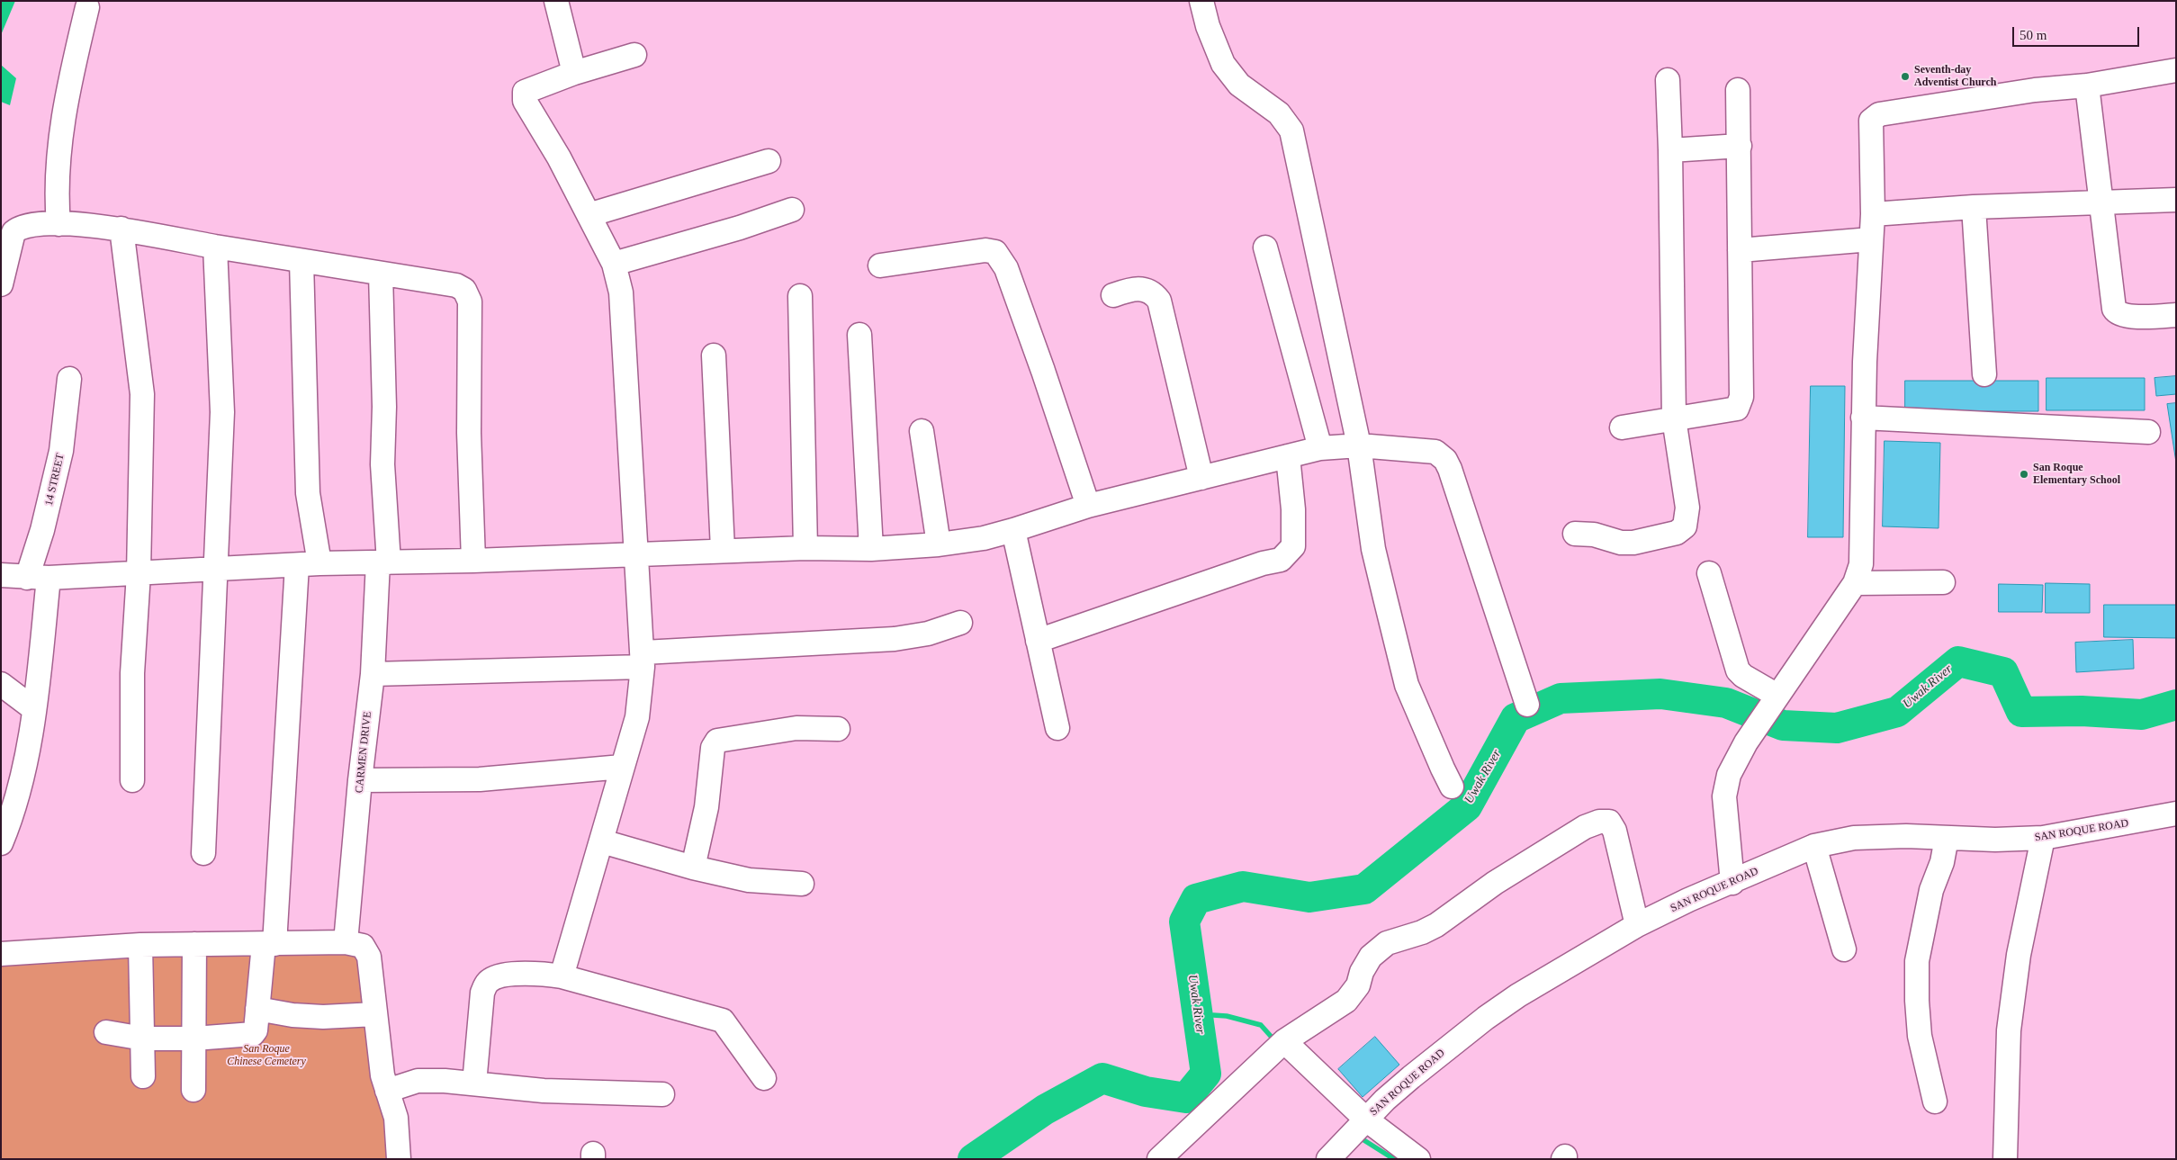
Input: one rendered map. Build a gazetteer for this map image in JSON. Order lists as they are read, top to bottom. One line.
{"streets":{"street":["14 STREET","CARMEN DRIVE","SAN ROQUE ROAD"]},"water":["Uwak River"],"parks":["San Roque Chinese Cemetery"],"places":["Seventh-day Adventist Church","San Roque Elementary School"],"scale_bar":"50 m"}
